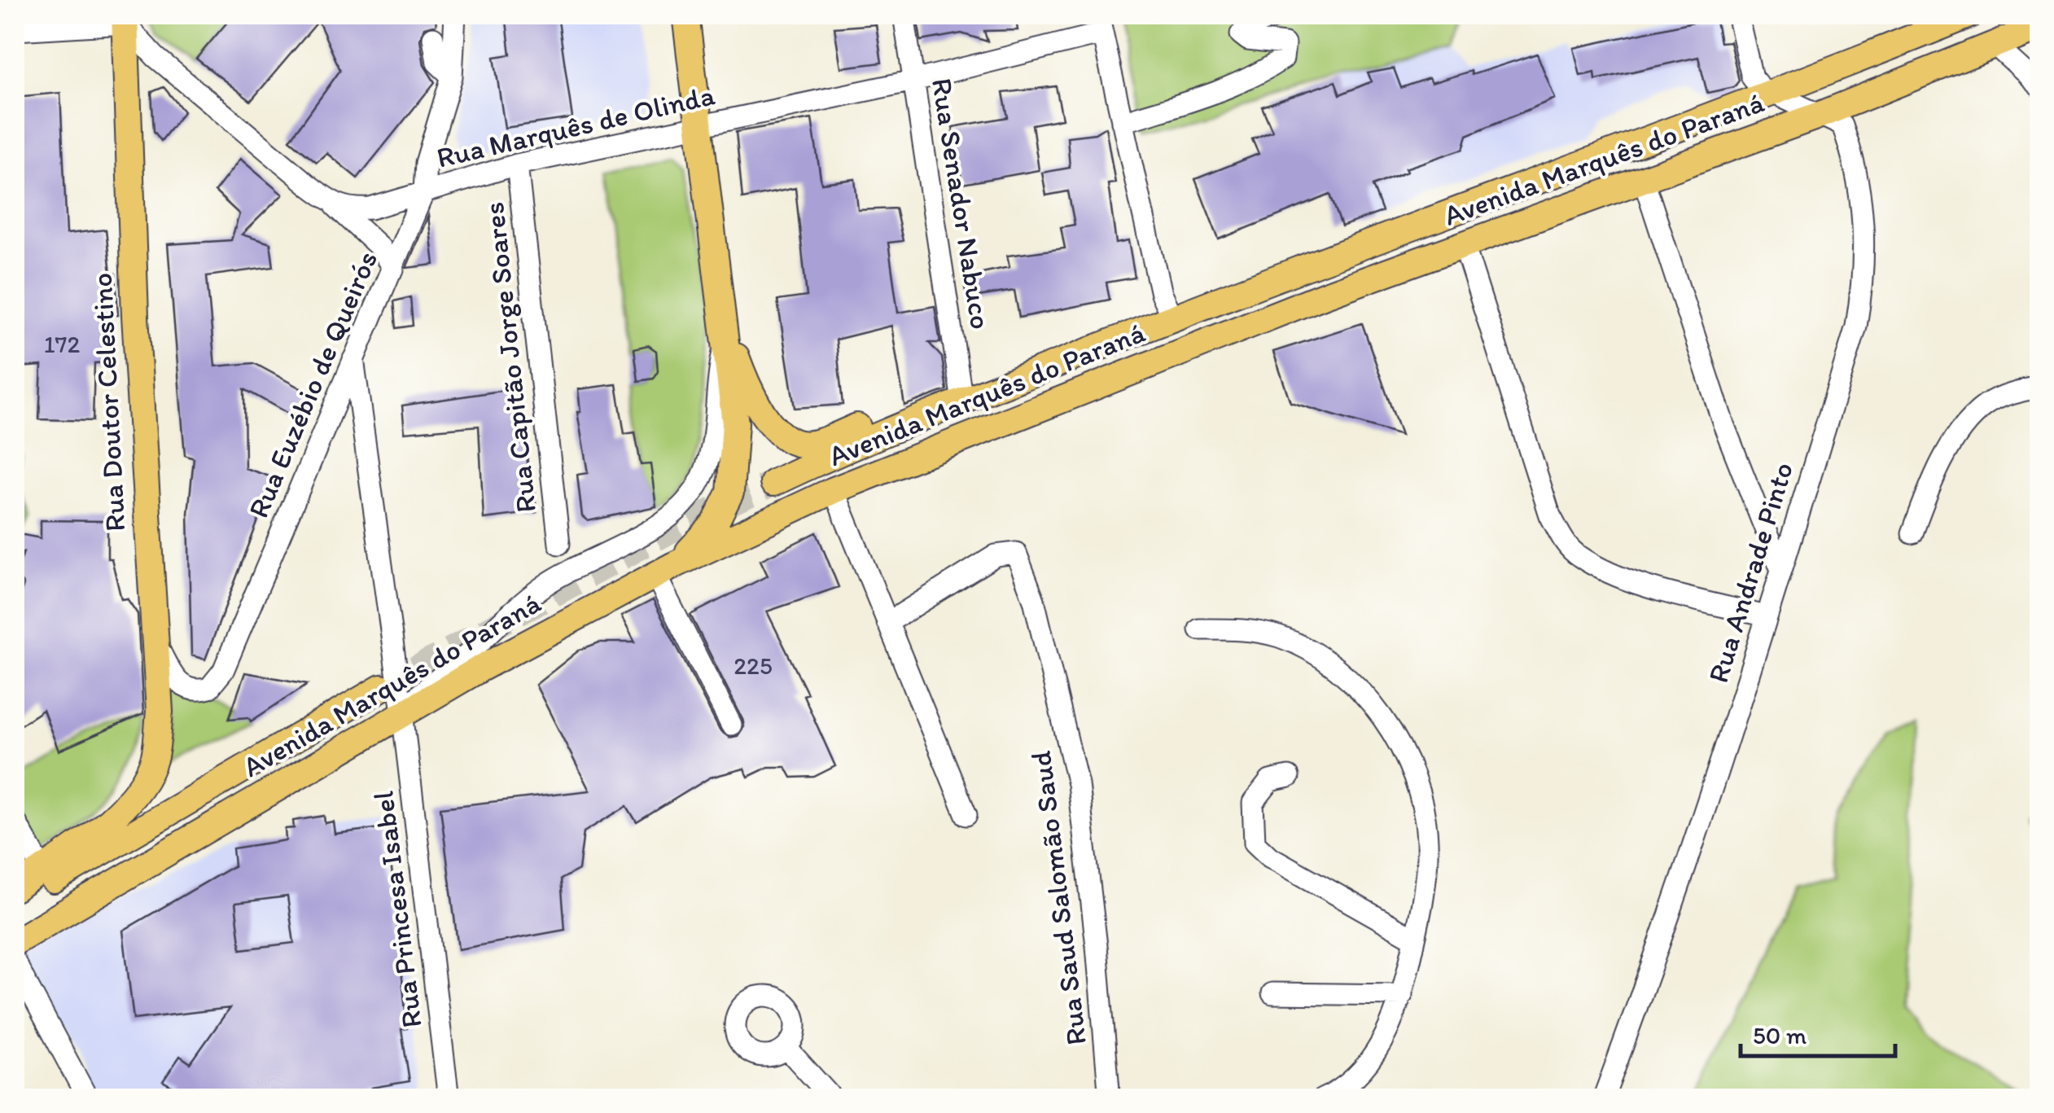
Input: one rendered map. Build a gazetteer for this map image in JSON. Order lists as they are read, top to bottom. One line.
{"streets":{"main road":["Avenida Marquês do Paraná","Rua Doutor Celestino"],"street":["Rua Marquês de Olinda","Rua Senador Nabuco","Rua Capitão Jorge Soares","Rua Euzébio de Queirós","Rua Andrade Pinto","Rua Saud Salomão Saud","Rua Princesa Isabel"]},"crossings":[["Rua Marquês de Olinda","Rua Senador Nabuco"],["Rua Marquês de Olinda","Rua Capitão Jorge Soares"],["Rua Marquês de Olinda","Rua Euzébio de Queirós"],["Avenida Marquês do Paraná","Rua Senador Nabuco"],["Avenida Marquês do Paraná","Rua Andrade Pinto"],["Avenida Marquês do Paraná","Rua Princesa Isabel"],["Rua Euzébio de Queirós","Rua Doutor Celestino"],["Rua Euzébio de Queirós","Rua Princesa Isabel"]],"house_numbers":["172","225"],"scale_bar":"50 m"}
